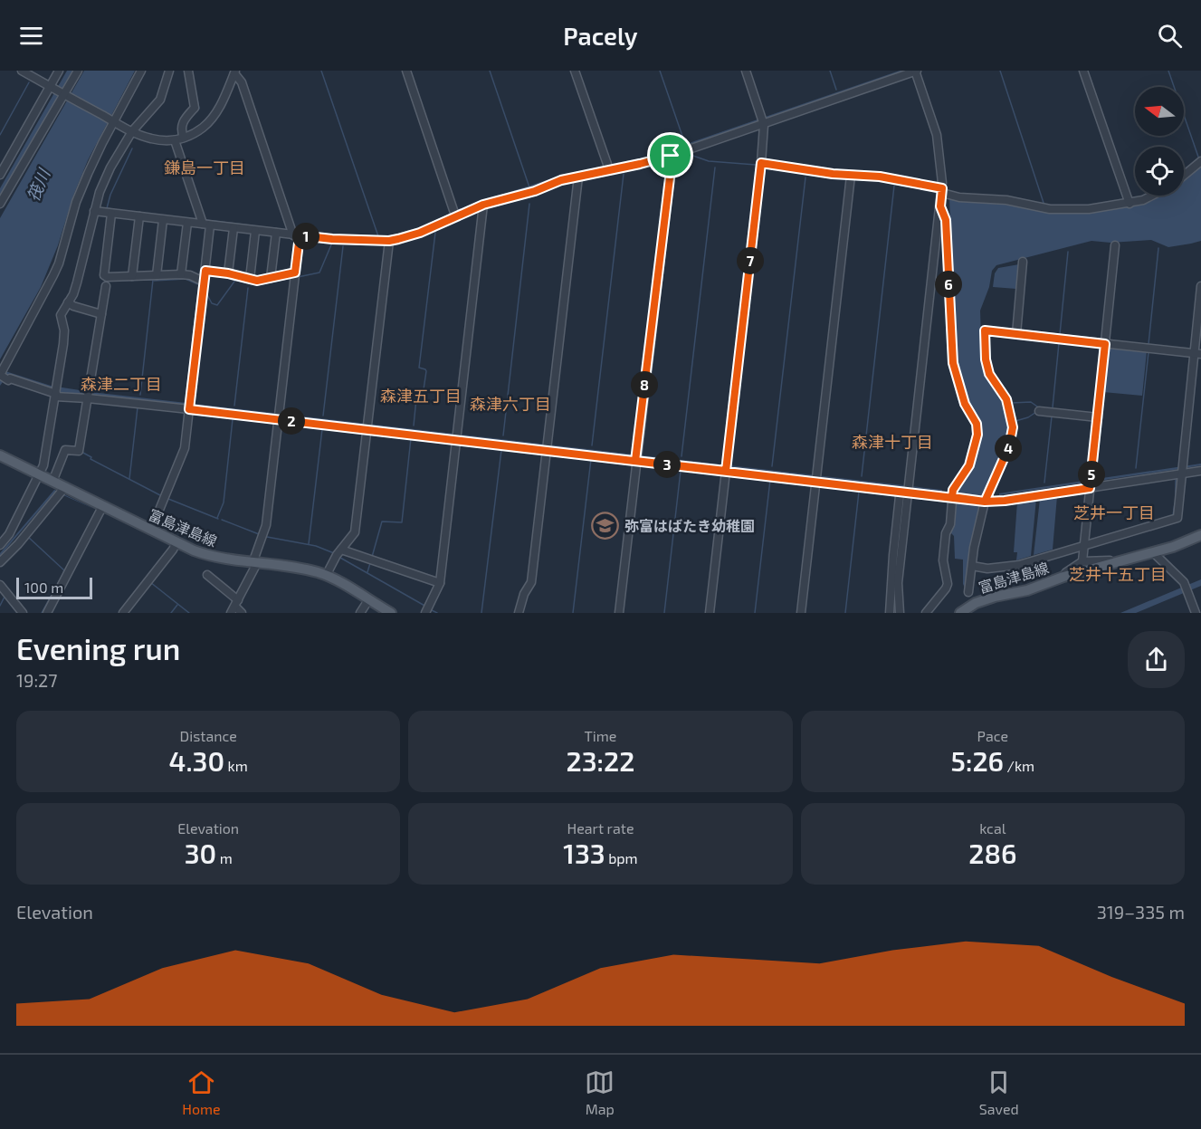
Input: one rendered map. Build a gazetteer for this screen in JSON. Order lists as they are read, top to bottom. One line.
{"streets":{"main road":["富島津島線"]},"districts":["鎌島一丁目","森津二丁目","森津五丁目","森津六丁目","森津十丁目","芝井一丁目","芝井十五丁目"],"water":["筏川"],"places":{"school or university":["弥富はばたき幼稚園"]},"scale_bar":"100 m","north":"left","page":{"header":"Pacely","pins":["1","7","6","8","2","4","3","5"],"scale":"100 m","heading":["Evening run","19:27"],"stats":[["Distance","4.30 km"],["Time","23:22"],["Pace","5:26 /km"],["Elevation","30 m"],["Heart rate","133 bpm"],["kcal","286"]],"chart":["Elevation","319–335 m"],"tabs":["Home","Map","Saved"]}}
